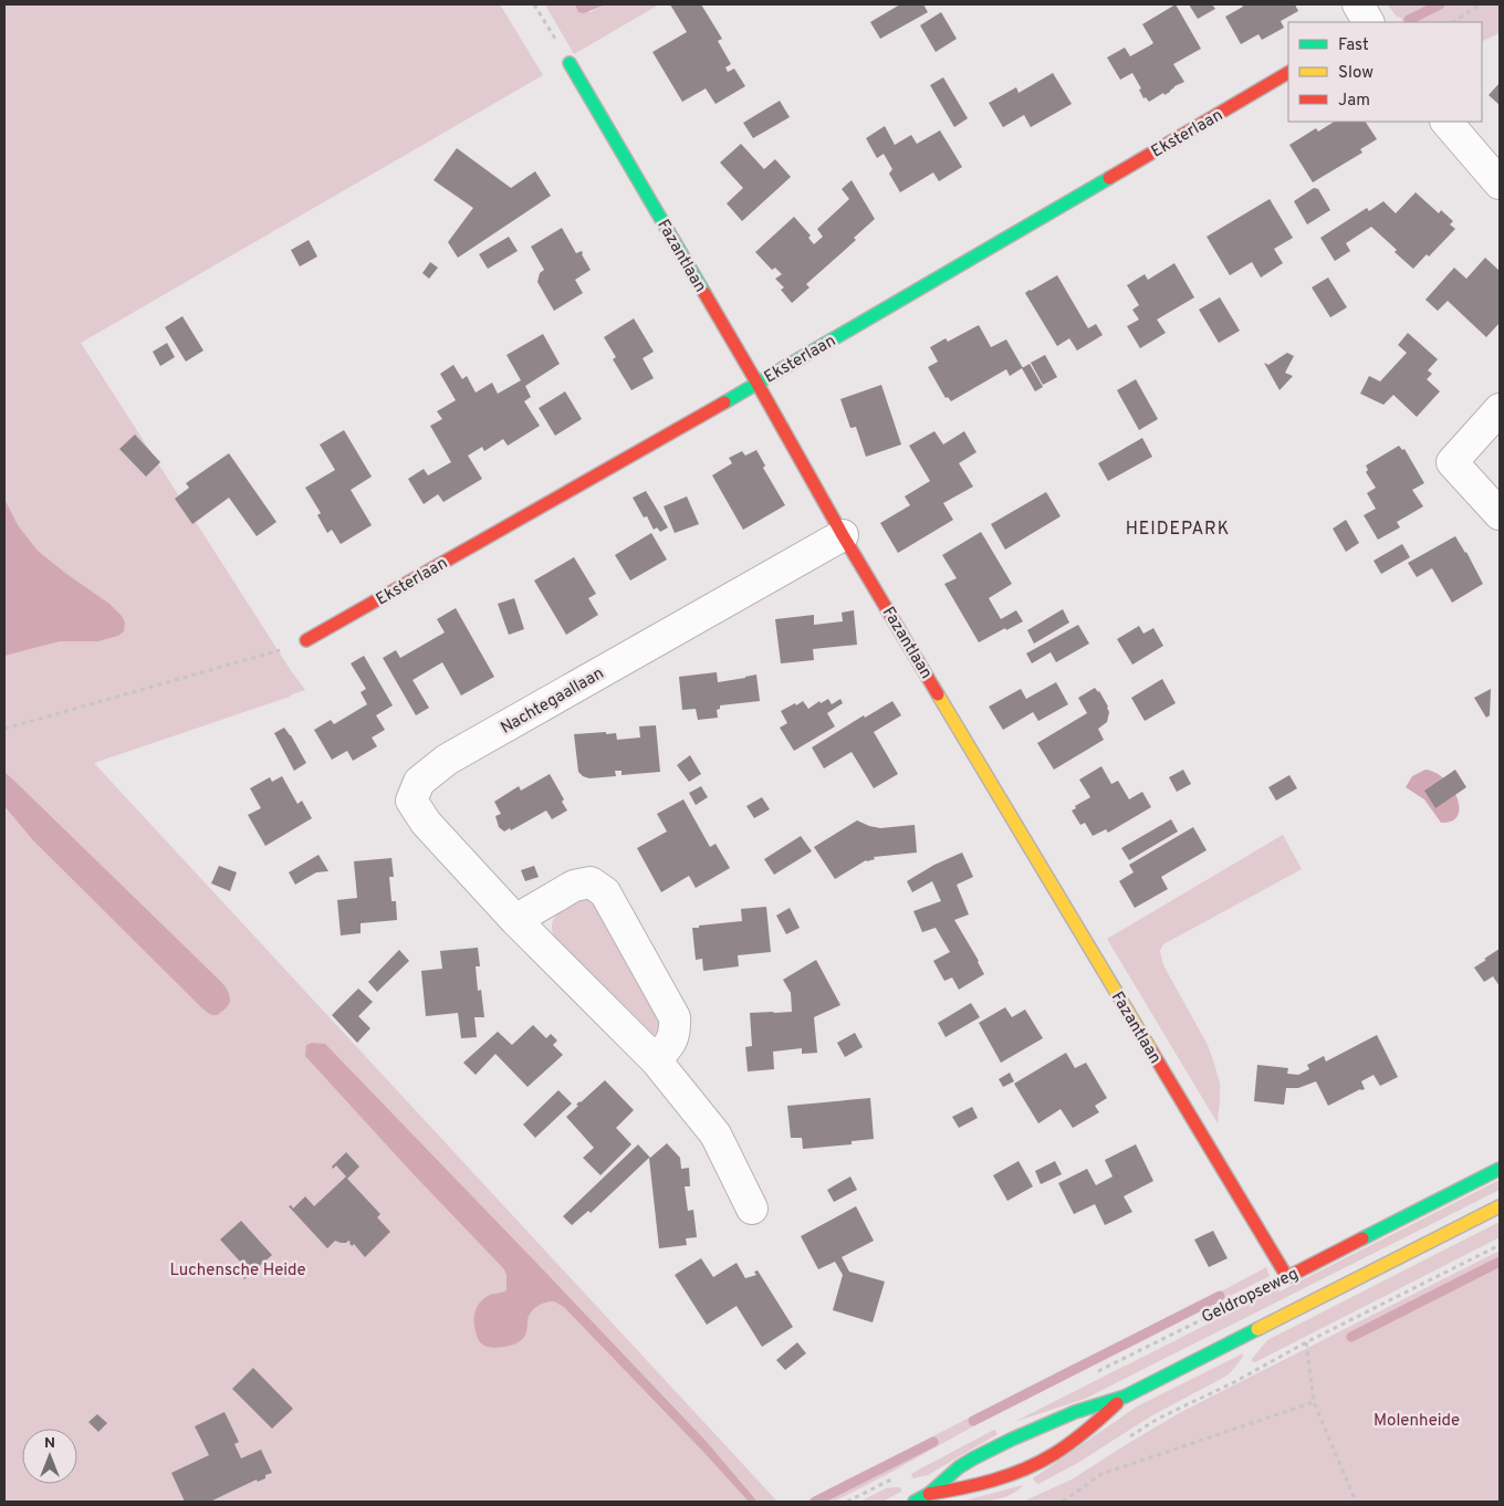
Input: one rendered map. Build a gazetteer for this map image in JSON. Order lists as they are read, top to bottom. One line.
{"streets":{"street":["Eksterlaan","Fazantlaan","Nachtegaallaan","Geldropseweg"]},"crossings":[["Eksterlaan","Fazantlaan"],["Fazantlaan","Nachtegaallaan"],["Fazantlaan","Geldropseweg"]],"districts":["HEIDEPARK"],"parks":["Luchensche Heide","Molenheide"],"legend":["Fast","Slow","Jam"],"north":"top"}
